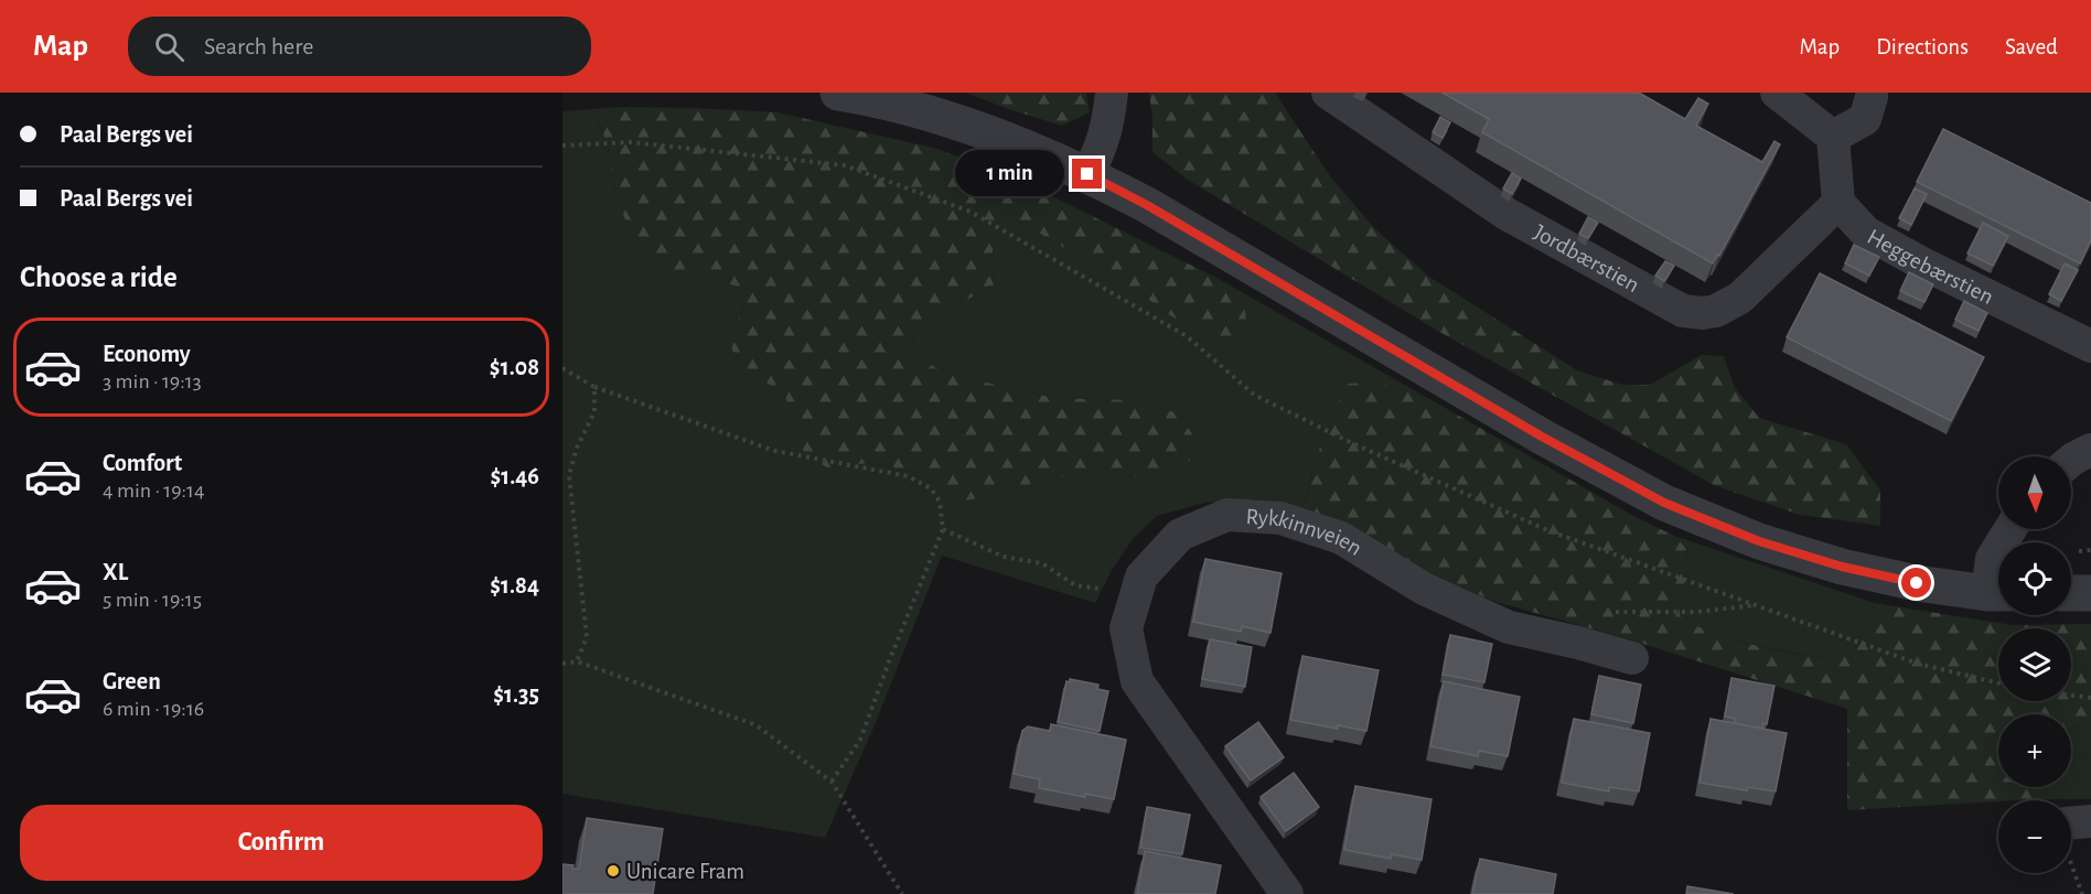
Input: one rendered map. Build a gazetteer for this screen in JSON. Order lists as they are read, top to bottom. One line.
{"streets":{"street":["Jordbærstien","Heggebærstien","Rykkinnveien"]},"crossings":[["Jordbærstien","Heggebærstien"]],"places":["Unicare Fram"],"north":"bottom","page":{"header":"Map","search":"Search here","nav":["Map","Directions","Saved"],"banner":["Paal Bergs vei","Paal Bergs vei"],"bubble":"1 min","heading":"Choose a ride","list":[{"name":"Economy","note":"3 min · 19:13","value":"$1.08"},{"name":"Comfort","note":"4 min · 19:14","value":"$1.46"},{"name":"XL","note":"5 min · 19:15","value":"$1.84"},{"name":"Green","note":"6 min · 19:16","value":"$1.35"}],"map_buttons":["+","−"],"buttons":"Confirm"}}
